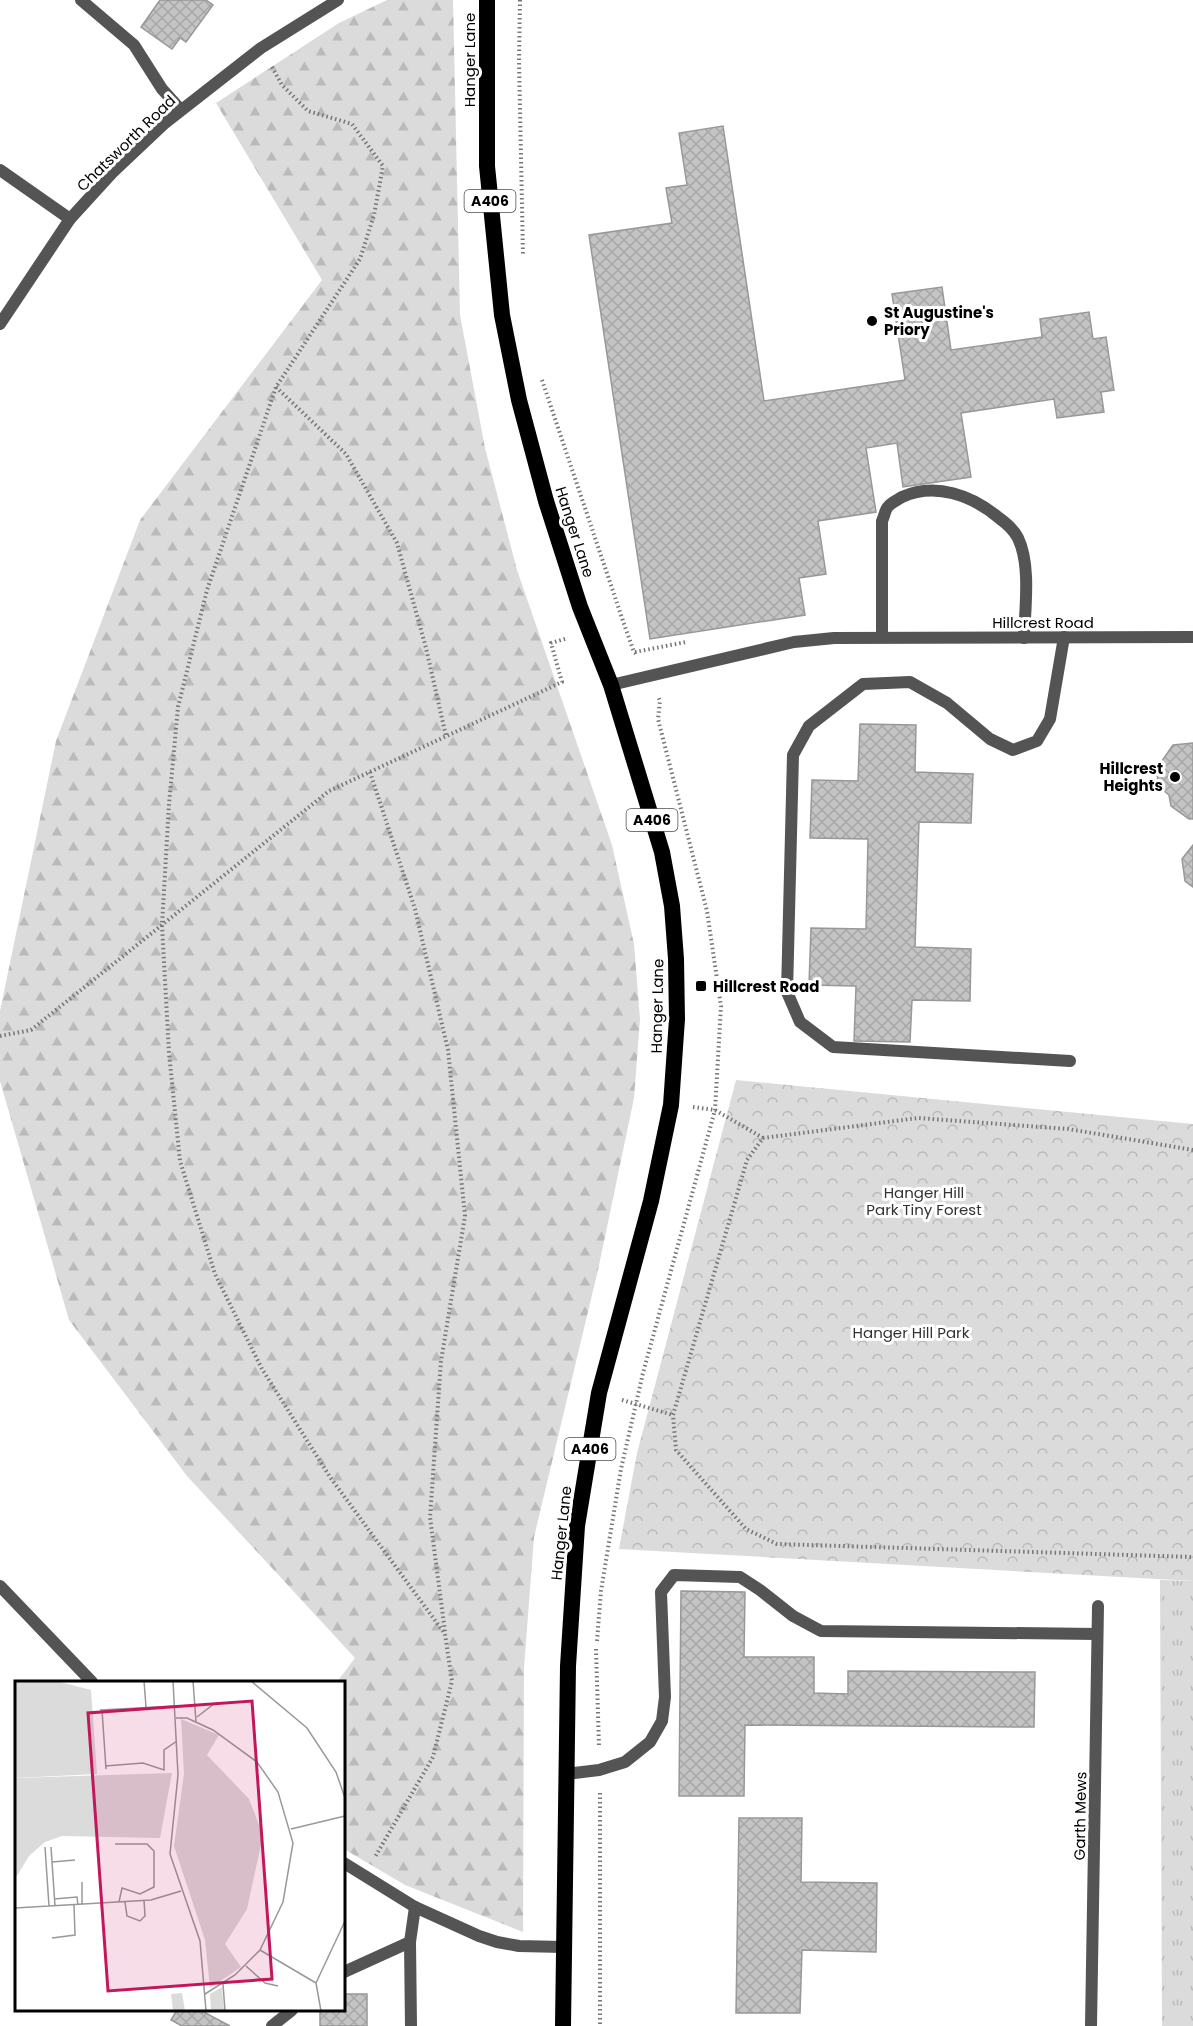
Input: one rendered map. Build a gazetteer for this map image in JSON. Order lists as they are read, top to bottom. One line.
{"streets":{"highway":["Hanger Lane","A406"],"street":["Chatsworth Road","Hillcrest Road","Garth Mews"]},"crossings":[["Hanger Lane","Hillcrest Road"]],"parks":["Hanger Hill Park Tiny Forest","Hanger Hill Park"],"places":{"other":["St Augustine's Priory","Hillcrest Heights"],"transit":["Hillcrest Road"]}}
